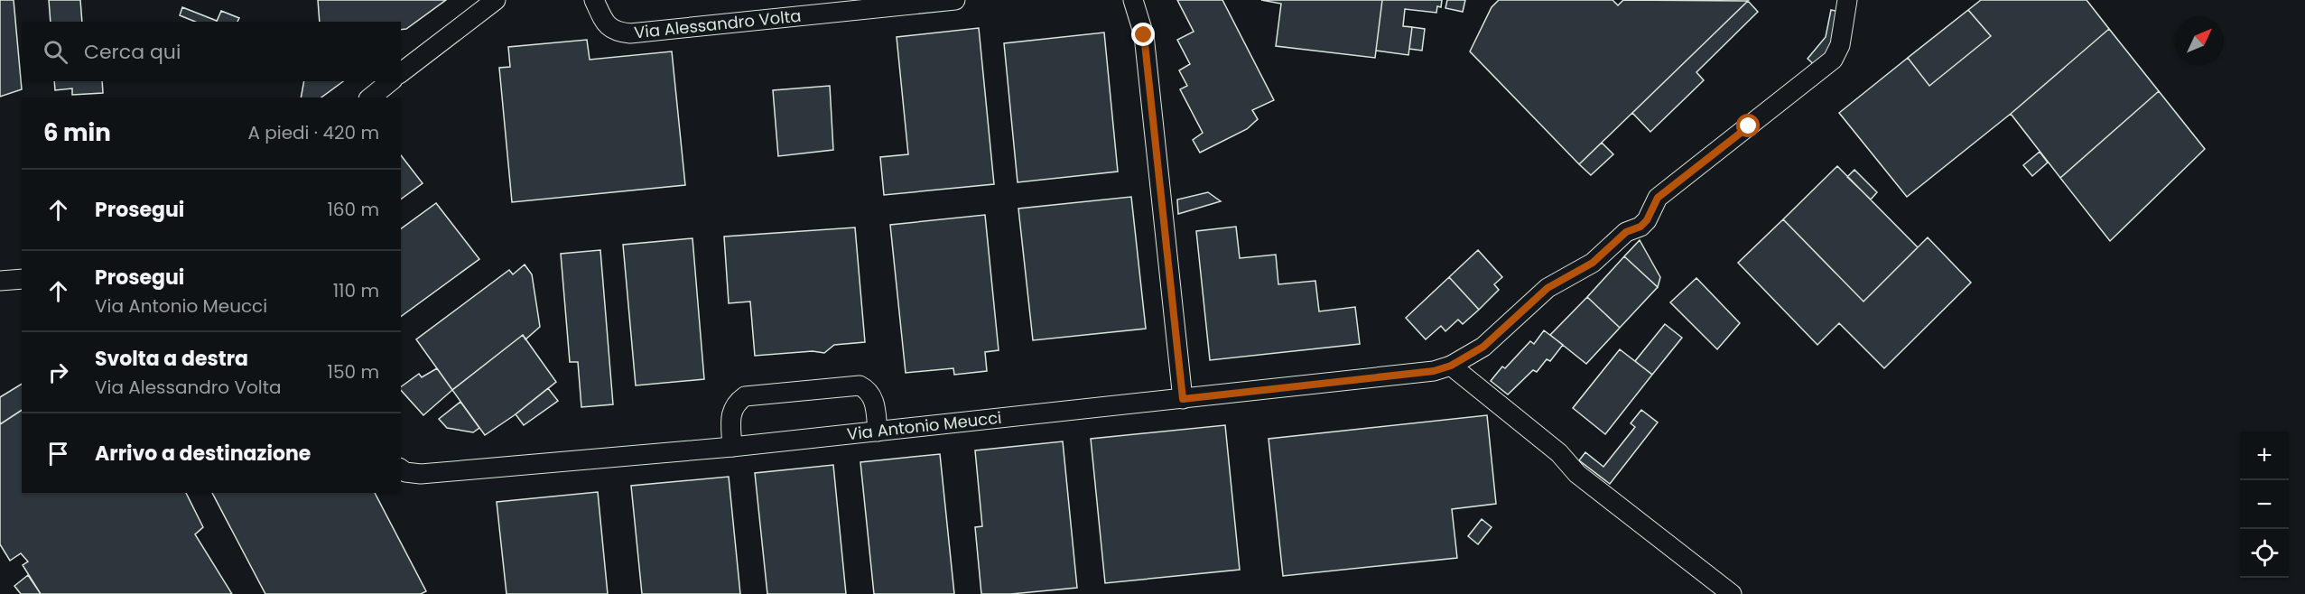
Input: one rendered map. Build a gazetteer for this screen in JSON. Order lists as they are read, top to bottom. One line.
{"streets":{"street":["Via Alessandro Volta","Via Antonio Meucci"]},"north":"top right","page":{"search":"Cerca qui","heading":["6 min","A piedi · 420 m"],"list":[["Prosegui","160 m"],["Prosegui","Via Antonio Meucci","110 m"],["Svolta a destra","Via Alessandro Volta","150 m"],"Arrivo a destinazione"],"map_buttons":["+","−"]}}
